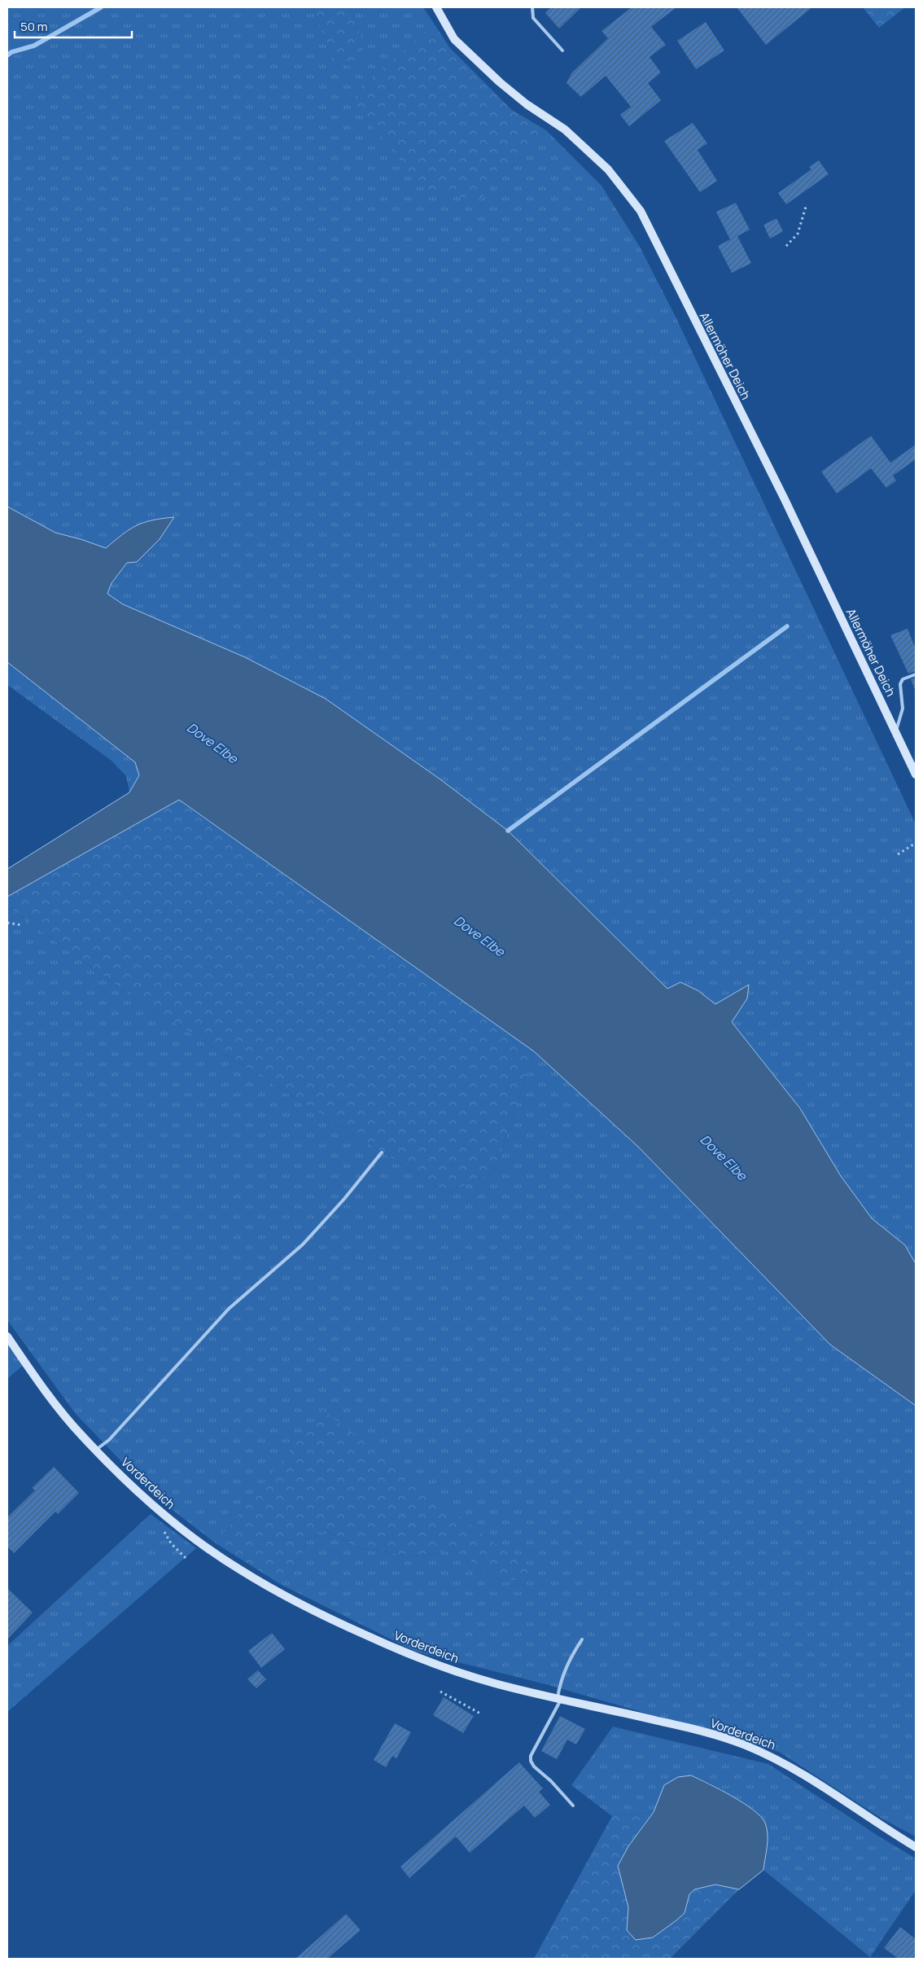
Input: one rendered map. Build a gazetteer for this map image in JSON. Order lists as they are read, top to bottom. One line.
{"streets":{"street":["Allermöher Deich","Vorderdeich"]},"water":["Dove Elbe"],"scale_bar":"50 m"}
